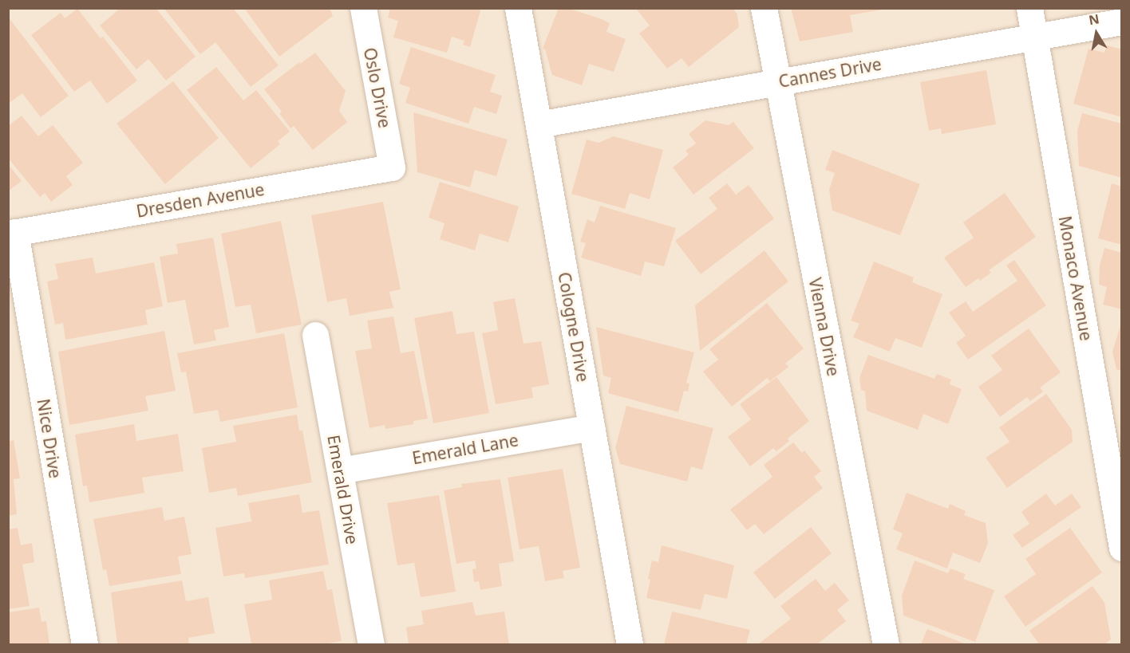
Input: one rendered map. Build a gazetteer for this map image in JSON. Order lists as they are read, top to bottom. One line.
{"streets":{"street":["Cannes Drive","Oslo Drive","Dresden Avenue","Monaco Avenue","Cologne Drive","Vienna Drive","Nice Drive","Emerald Lane","Emerald Drive"]},"crossings":[["Cannes Drive","Monaco Avenue"],["Cannes Drive","Cologne Drive"],["Cannes Drive","Vienna Drive"],["Oslo Drive","Dresden Avenue"],["Dresden Avenue","Nice Drive"],["Cologne Drive","Emerald Lane"],["Emerald Lane","Emerald Drive"]],"north":"top"}
